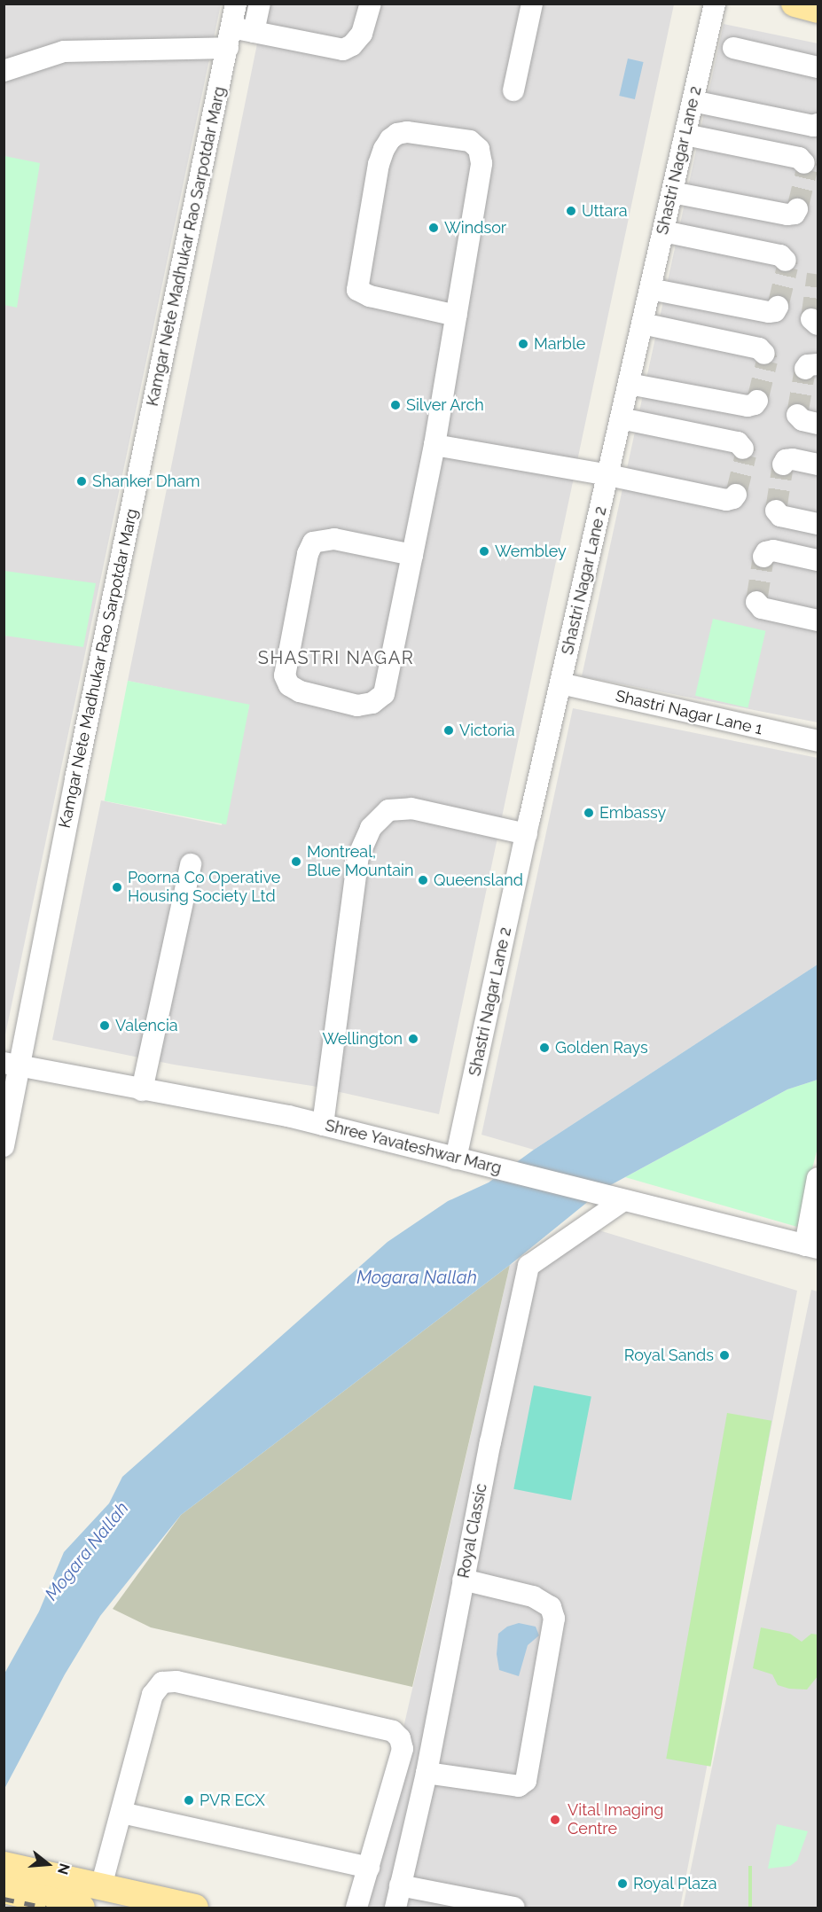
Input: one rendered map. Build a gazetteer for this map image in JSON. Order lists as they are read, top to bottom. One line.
{"streets":{"street":["Shastri Nagar Lane 2","Kamgar Nete Madhukar Rao Sarpotdar Marg","Shastri Nagar Lane 1","Shree Yavateshwar Marg","Royal Classic"]},"crossings":[["Shastri Nagar Lane 2","Shastri Nagar Lane 1"],["Shastri Nagar Lane 2","Shree Yavateshwar Marg"],["Kamgar Nete Madhukar Rao Sarpotdar Marg","Shree Yavateshwar Marg"],["Shree Yavateshwar Marg","Royal Classic"]],"districts":["SHASTRI NAGAR"],"water":["Mogara Nallah"],"places":["Uttara","Windsor","Marble","Silver Arch","Shanker Dham","Wembley","Victoria","Embassy","Montreal, Blue Mountain","Queensland","Poorna Co Operative Housing Society Ltd","Valencia","Wellington","Golden Rays","Royal Sands","PVR ECX","Vital Imaging Centre","Royal Plaza"],"north":"right"}
